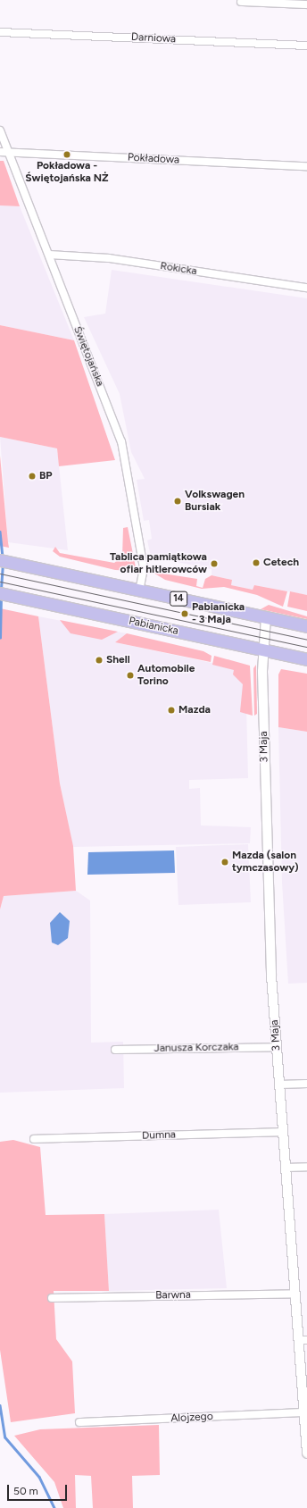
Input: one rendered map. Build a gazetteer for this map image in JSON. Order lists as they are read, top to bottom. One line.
{"streets":{"main road":["14","Pabianicka"],"street":["Darniowa","Pokładowa","Rokicka","Świętojańska","3 Maja","Janusza Korczaka","Dumna","Barwna","Alojzego"]},"crossings":[["Pokładowa","Świętojańska"],["Rokicka","Świętojańska"],["Świętojańska","14"],["14","3 Maja"],["Pabianicka","3 Maja"],["3 Maja","Janusza Korczaka"],["3 Maja","Dumna"],["3 Maja","Barwna"],["3 Maja","Alojzego"]],"places":["Pokładowa - Świętojańska NŻ","BP","Volkswagen Bursiak","Cetech","Tablica pamiątkowa ofiar hitlerowców","Pabianicka - 3 Maja","Shell","Automobile Torino","Mazda","Mazda (salon tymczasowy)"],"scale_bar":"50 m"}
